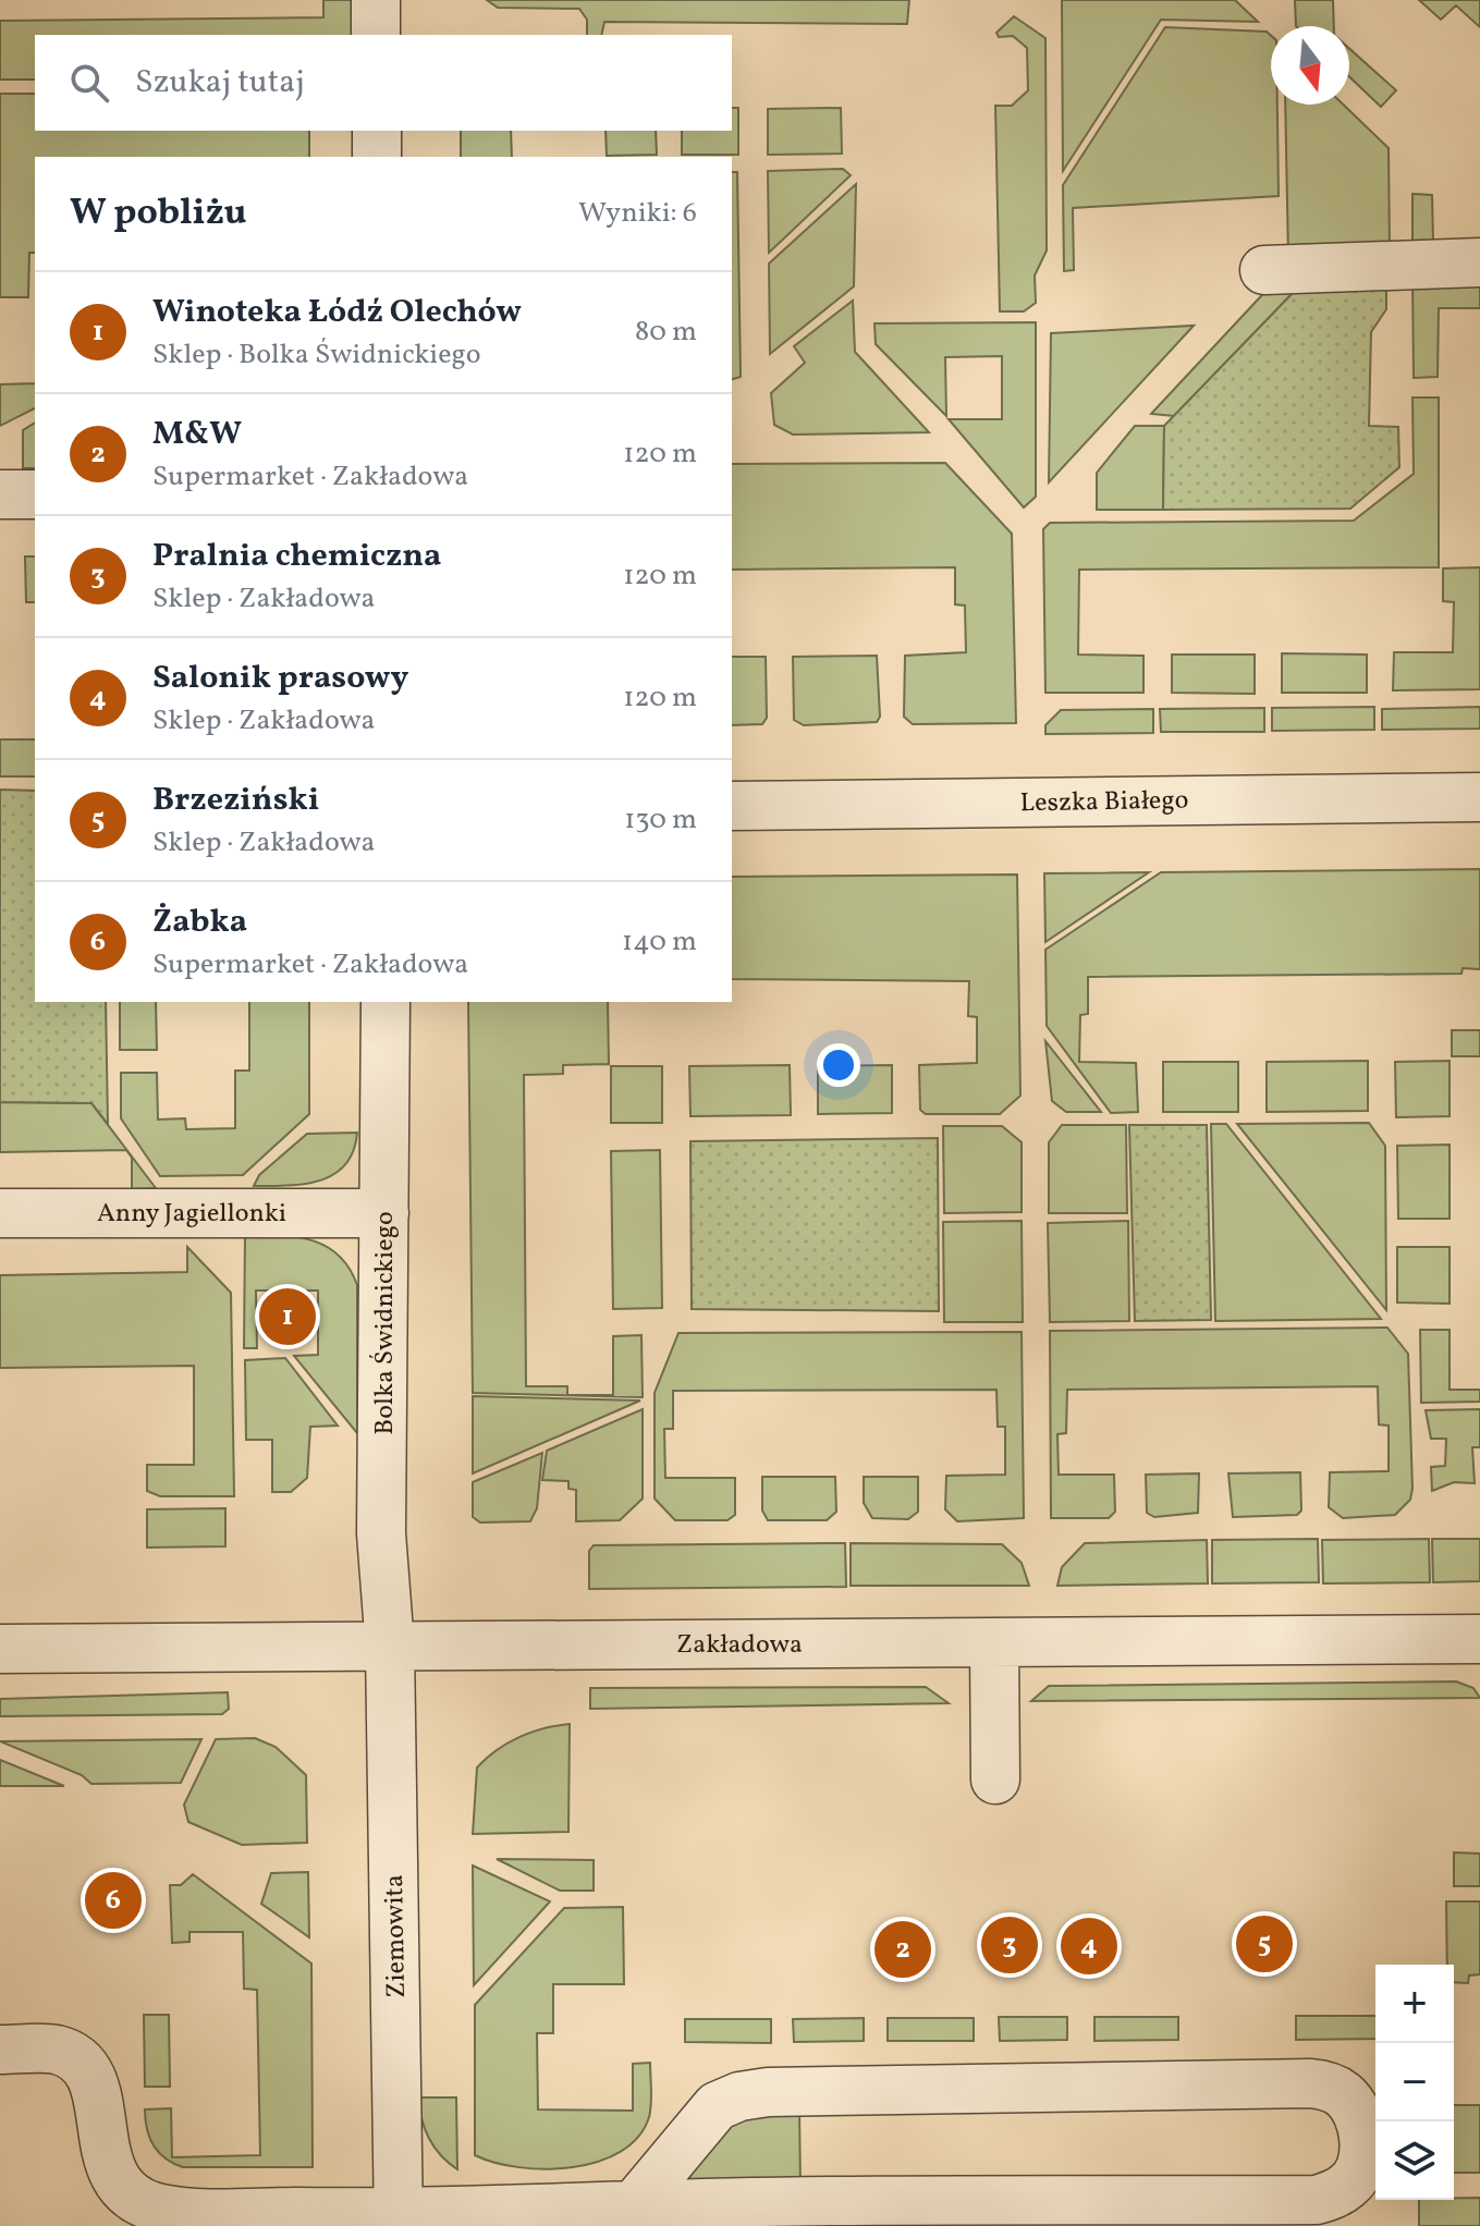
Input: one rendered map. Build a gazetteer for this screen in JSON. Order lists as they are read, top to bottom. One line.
{"streets":{"street":["Leszka Białego","Anny Jagiellonki","Bolka Świdnickiego","Zakładowa","Ziemowita"]},"crossings":[["Anny Jagiellonki","Bolka Świdnickiego"],["Bolka Świdnickiego","Zakładowa"],["Bolka Świdnickiego","Ziemowita"],["Zakładowa","Ziemowita"]],"north":"bottom","page":{"search":"Szukaj tutaj","heading":["W pobliżu","Wyniki: 6"],"list":[{"mark":"1","name":"Winoteka Łódź Olechów","note":"Sklep · Bolka Świdnickiego","value":"80 m"},{"mark":"2","name":"M&W","note":"Supermarket · Zakładowa","value":"120 m"},{"mark":"3","name":"Pralnia chemiczna","note":"Sklep · Zakładowa","value":"120 m"},{"mark":"4","name":"Salonik prasowy","note":"Sklep · Zakładowa","value":"120 m"},{"mark":"5","name":"Brzeziński","note":"Sklep · Zakładowa","value":"130 m"},{"mark":"6","name":"Żabka","note":"Supermarket · Zakładowa","value":"140 m"}],"pins":["1","6","5","3","4","2"],"map_buttons":["+","−"]}}
